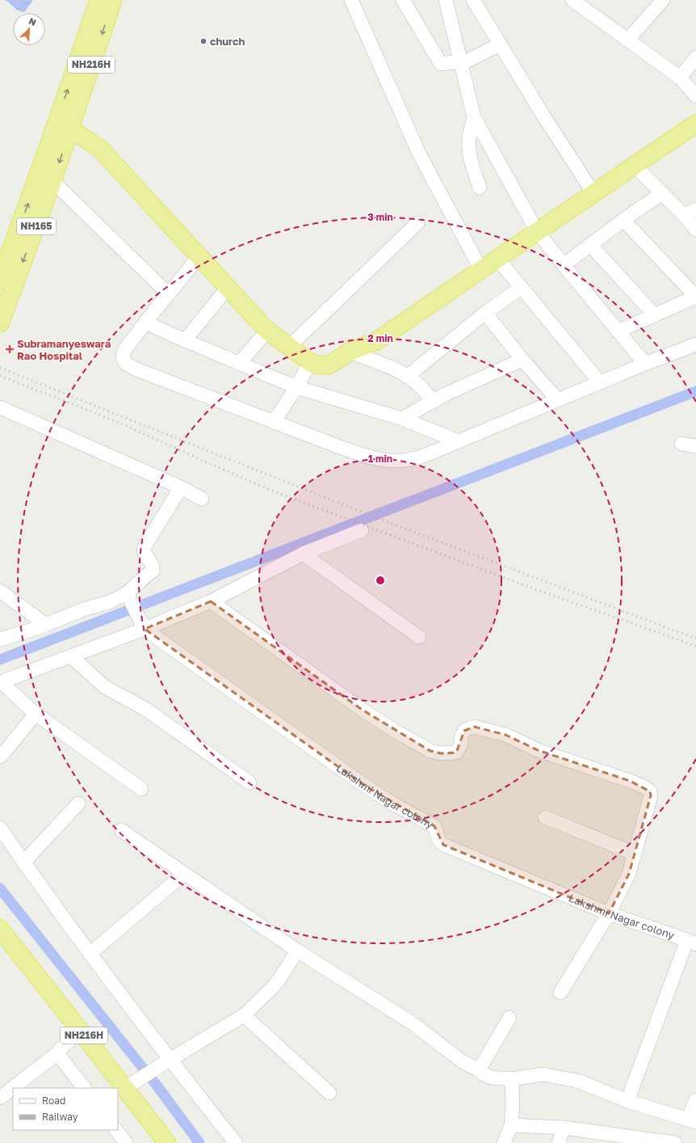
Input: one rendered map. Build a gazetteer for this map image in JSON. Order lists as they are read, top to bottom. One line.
{"streets":{"highway":["NH216H","NH165"],"street":["Lakshmi Nagar colony"]},"crossings":[["NH216H","NH165"]],"places":{"other":["church"],"health":["Subramanyeswara Rao Hospital"]},"legend":["Road","Railway"],"north":"top right","rings":["3 min","2 min","1 min"]}
